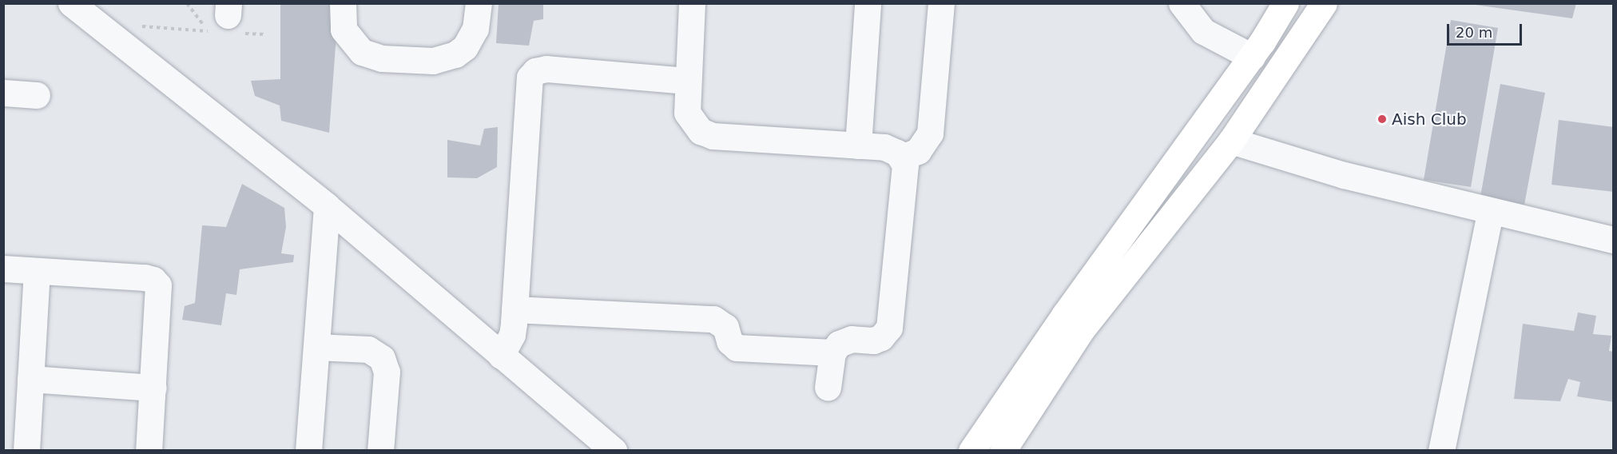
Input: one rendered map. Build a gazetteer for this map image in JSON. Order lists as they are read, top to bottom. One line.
{"places":["Aish Club"],"scale_bar":"20 m"}
